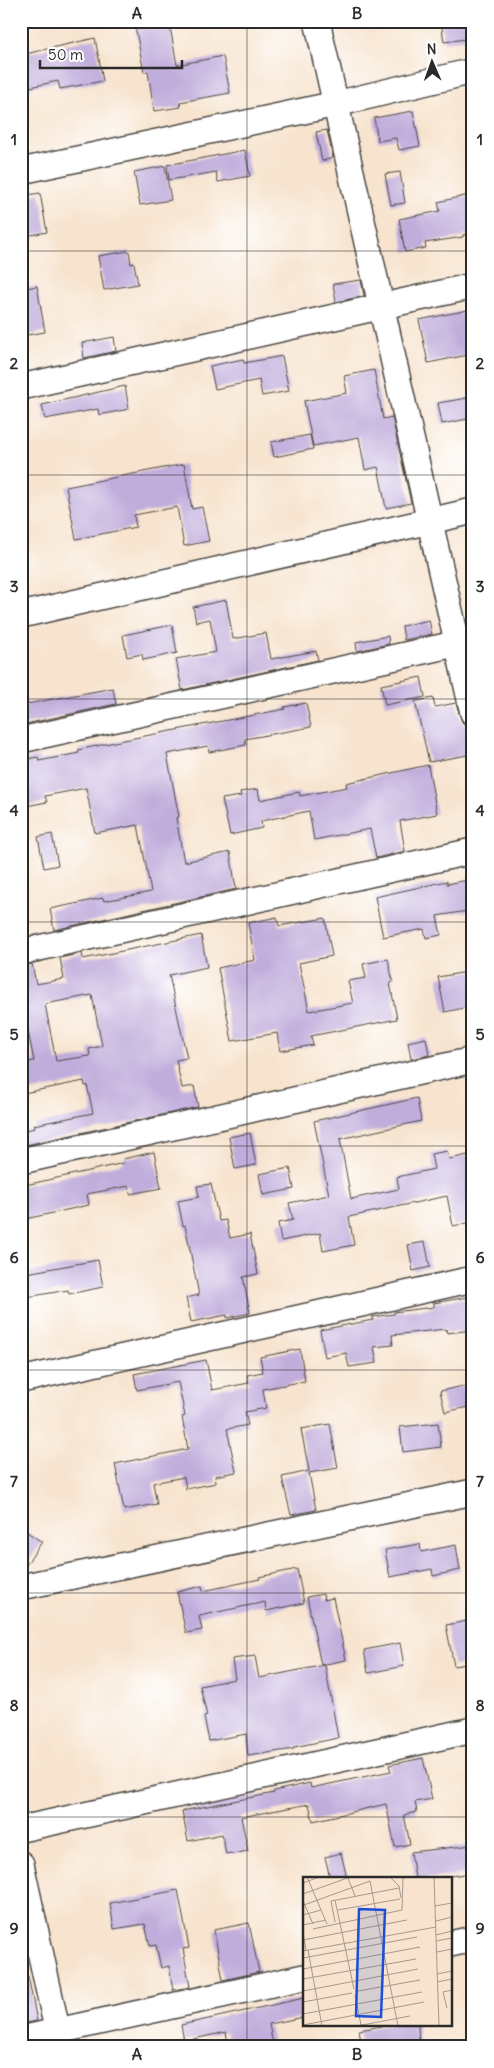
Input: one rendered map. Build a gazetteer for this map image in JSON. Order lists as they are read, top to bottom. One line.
{"scale_bar":"50 m","north":"top","grid":{"columns":["A","B"],"rows":["1","2","3","4","5","6","7","8","9"]}}
